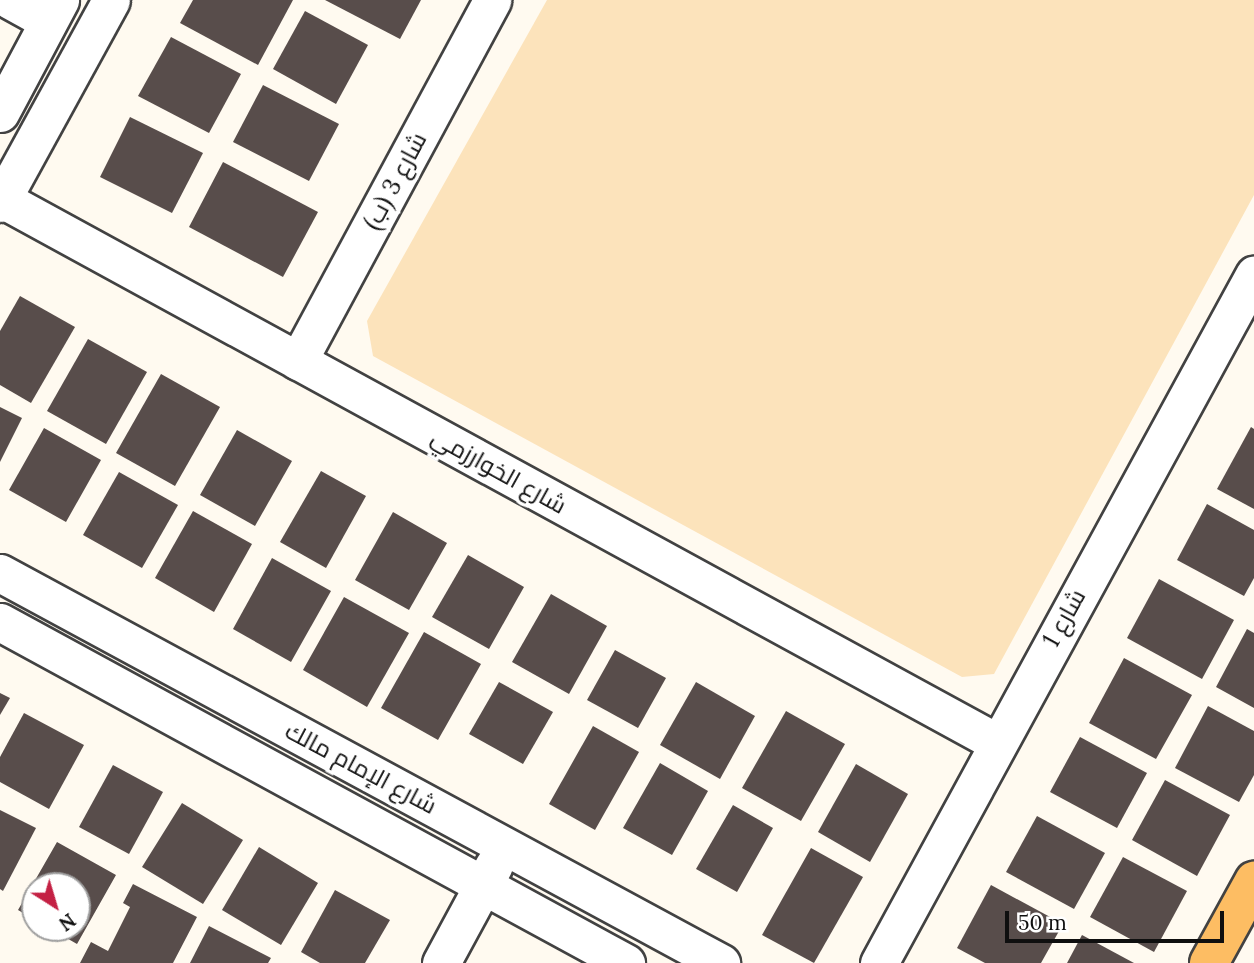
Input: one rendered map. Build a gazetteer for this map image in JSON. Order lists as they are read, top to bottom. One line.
{"streets":{"street":["شارع 3 (ب)","شارع الخوارزمي","شارع 1","شارع الإمام مالك"]},"crossings":[["شارع 3 (ب)","شارع الخوارزمي"],["شارع الخوارزمي","شارع 1"]],"scale_bar":"50 m","north":"bottom right"}
